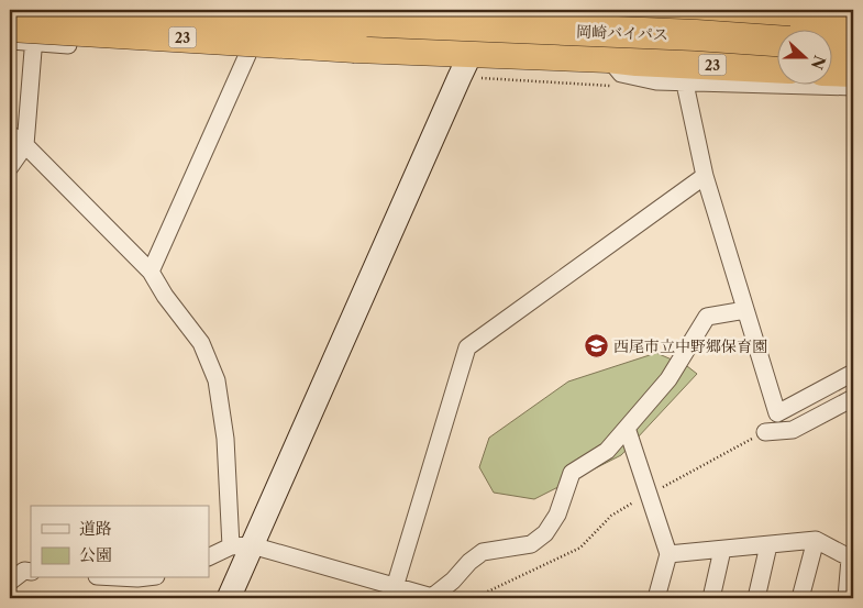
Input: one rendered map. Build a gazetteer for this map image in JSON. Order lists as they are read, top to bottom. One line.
{"streets":{"highway":["岡崎バイパス","23"]},"places":{"school or university":["西尾市立中野郷保育園"]},"legend":["道路","公園"],"north":"right"}
